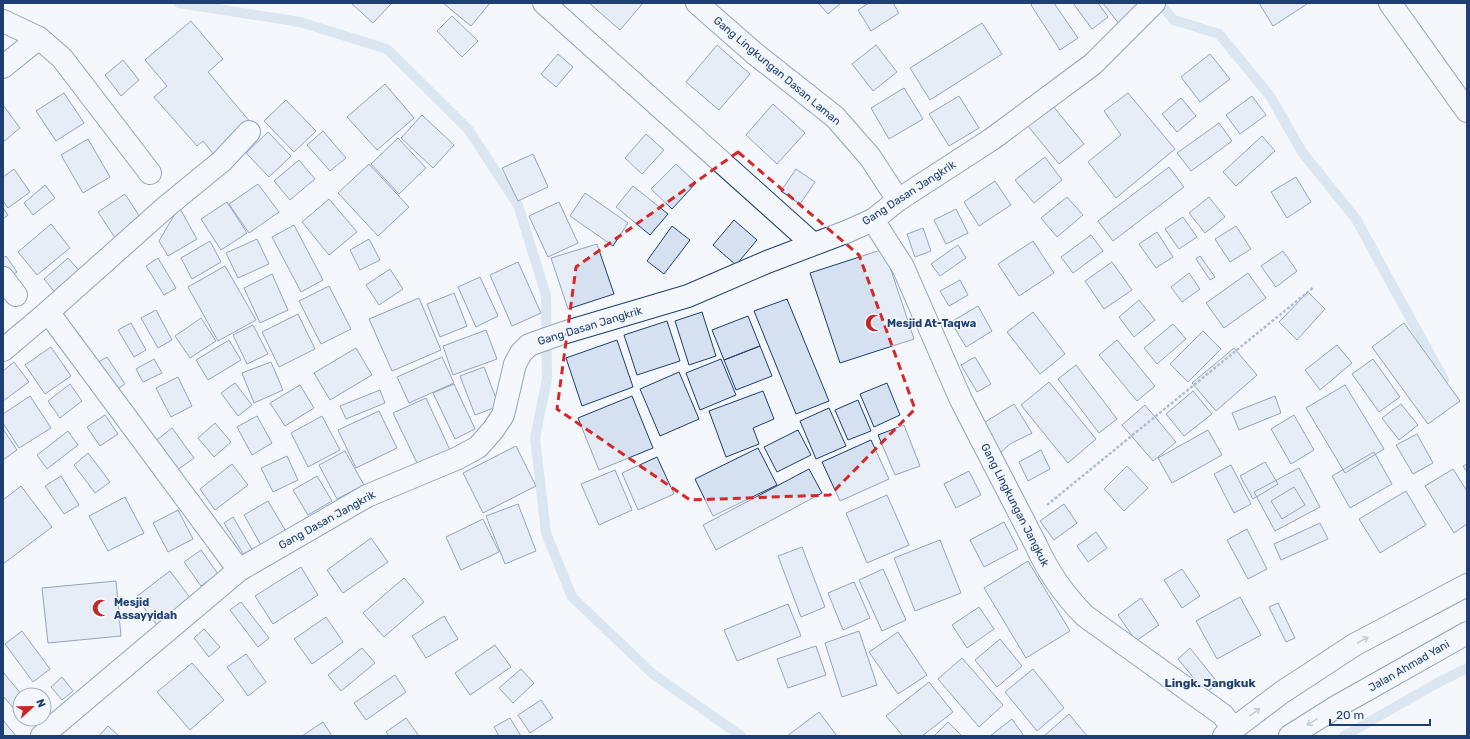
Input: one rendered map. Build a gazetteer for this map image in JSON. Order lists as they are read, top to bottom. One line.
{"streets":{"main road":["Gang Lingkungan Dasan Laman","Gang Dasan Jangkrik","Gang Lingkungan Jangkuk","Jalan Ahmad Yani"]},"crossings":[["Gang Lingkungan Dasan Laman","Gang Dasan Jangkrik"],["Gang Dasan Jangkrik","Gang Lingkungan Jangkuk"]],"districts":["Lingk. Jangkuk"],"places":{"mosque":["Mesjid At-Taqwa","Mesjid Assayyidah"]},"scale_bar":"20 m","north":"right"}
